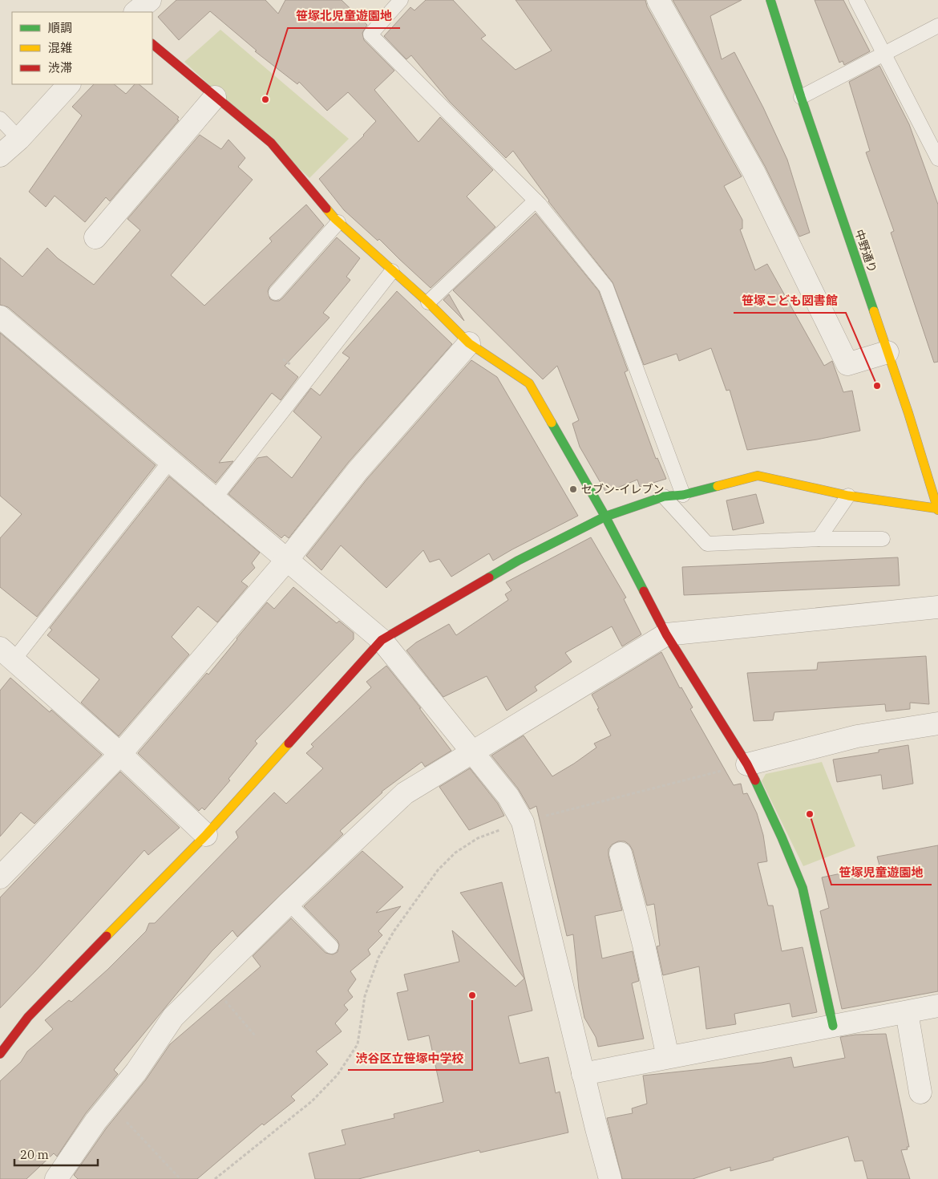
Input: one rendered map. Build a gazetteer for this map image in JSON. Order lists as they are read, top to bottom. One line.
{"streets":{"street":["中野通り"]},"places":["笹塚北児童遊園地","笹塚こども図書館","セブン-イレブン","笹塚児童遊園地","渋谷区立笹塚中学校"],"legend":["順調","混雑","渋滞"],"scale_bar":"20 m"}
